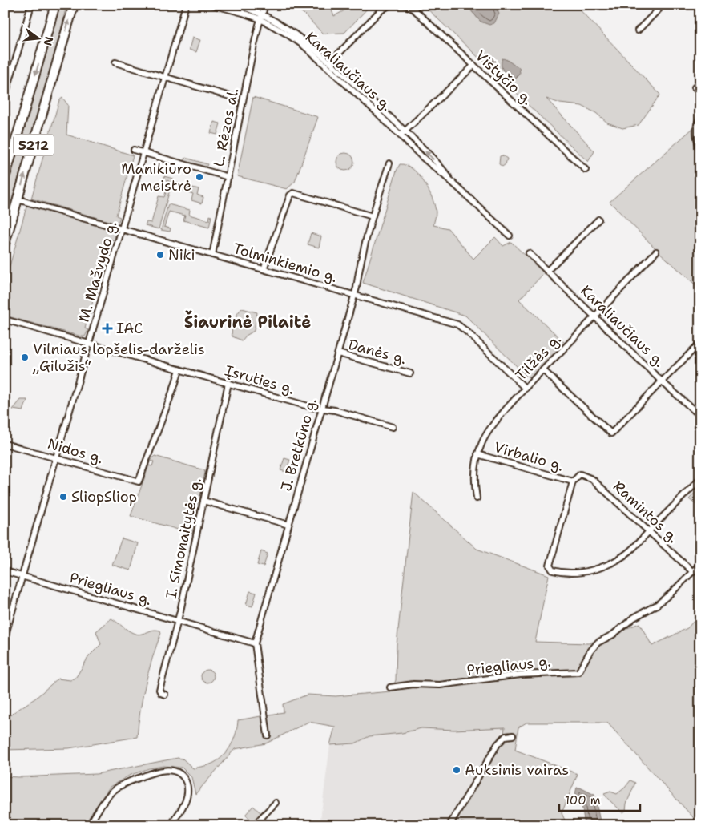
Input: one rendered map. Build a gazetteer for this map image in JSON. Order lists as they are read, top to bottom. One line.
{"streets":{"main road":["5212"],"street":["Karaliaučiaus g.","Vištyčio g.","L. Rėzos al.","Tolminkiemio g.","M. Mažvydo g.","Danės g.","Tilžės g.","Įsruties g.","J. Bretkūno g.","Nidos g.","Virbalio g.","Ramintos g.","I. Simonaitytės g.","Priegliaus g."]},"crossings":[["Karaliaučiaus g.","L. Rėzos al."],["Karaliaučiaus g.","Tilžės g."],["L. Rėzos al.","Tolminkiemio g."],["5212","Tolminkiemio g."],["Tolminkiemio g.","M. Mažvydo g."],["Tolminkiemio g.","Tilžės g."],["Tolminkiemio g.","J. Bretkūno g."],["M. Mažvydo g.","Įsruties g."],["M. Mažvydo g.","Nidos g."],["M. Mažvydo g.","Priegliaus g."],["Danės g.","J. Bretkūno g."],["Tilžės g.","Virbalio g."],["Įsruties g.","J. Bretkūno g."],["Įsruties g.","Nidos g."],["Įsruties g.","I. Simonaitytės g."],["J. Bretkūno g.","Priegliaus g."],["Virbalio g.","Ramintos g."],["Ramintos g.","Priegliaus g."],["I. Simonaitytės g.","Priegliaus g."]],"districts":["Šiaurinė Pilaitė"],"places":{"other":["Manikiūro meistrė","Niki","Vilniaus lopšelis-darželis „Gilužis“","SliopSliop","Auksinis vairas"],"health":["IAC"]},"scale_bar":"100 m","north":"right"}
